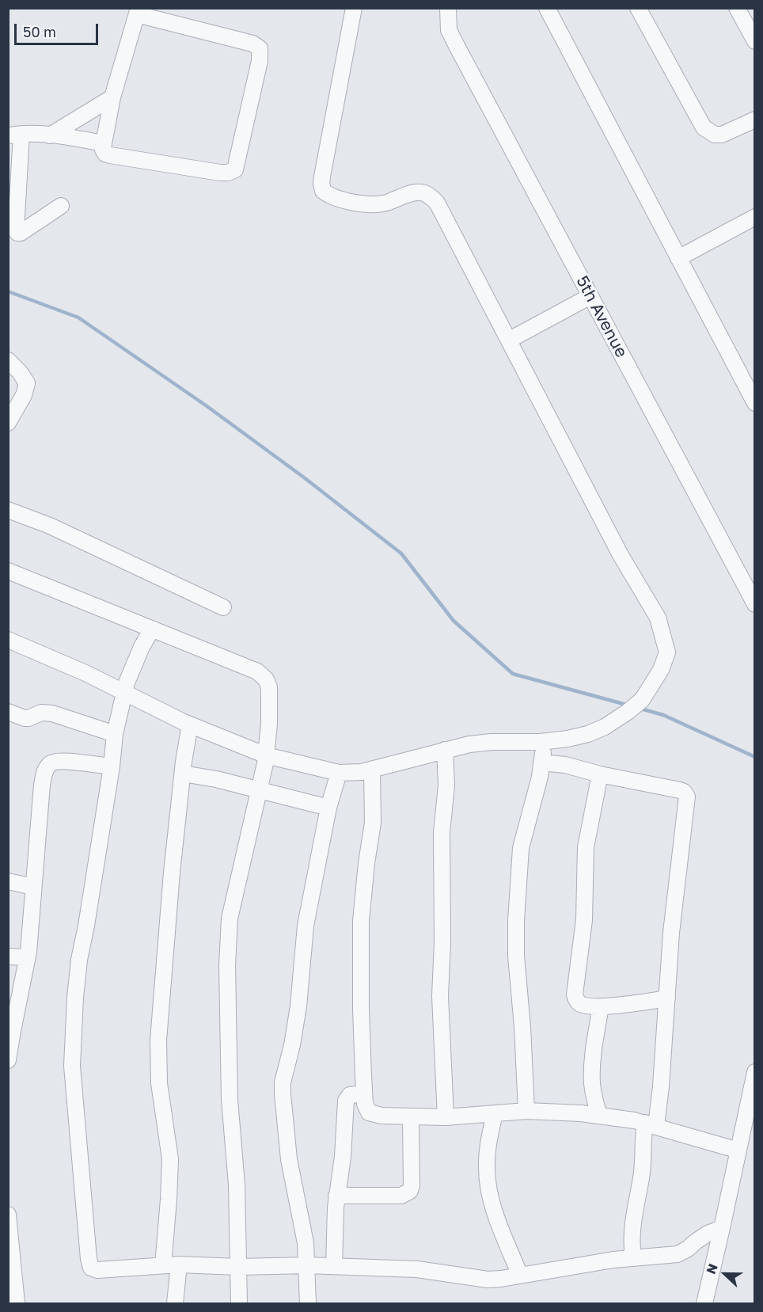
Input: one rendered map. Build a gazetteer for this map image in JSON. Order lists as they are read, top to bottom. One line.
{"streets":{"street":["5th Avenue"]},"scale_bar":"50 m","north":"left"}
